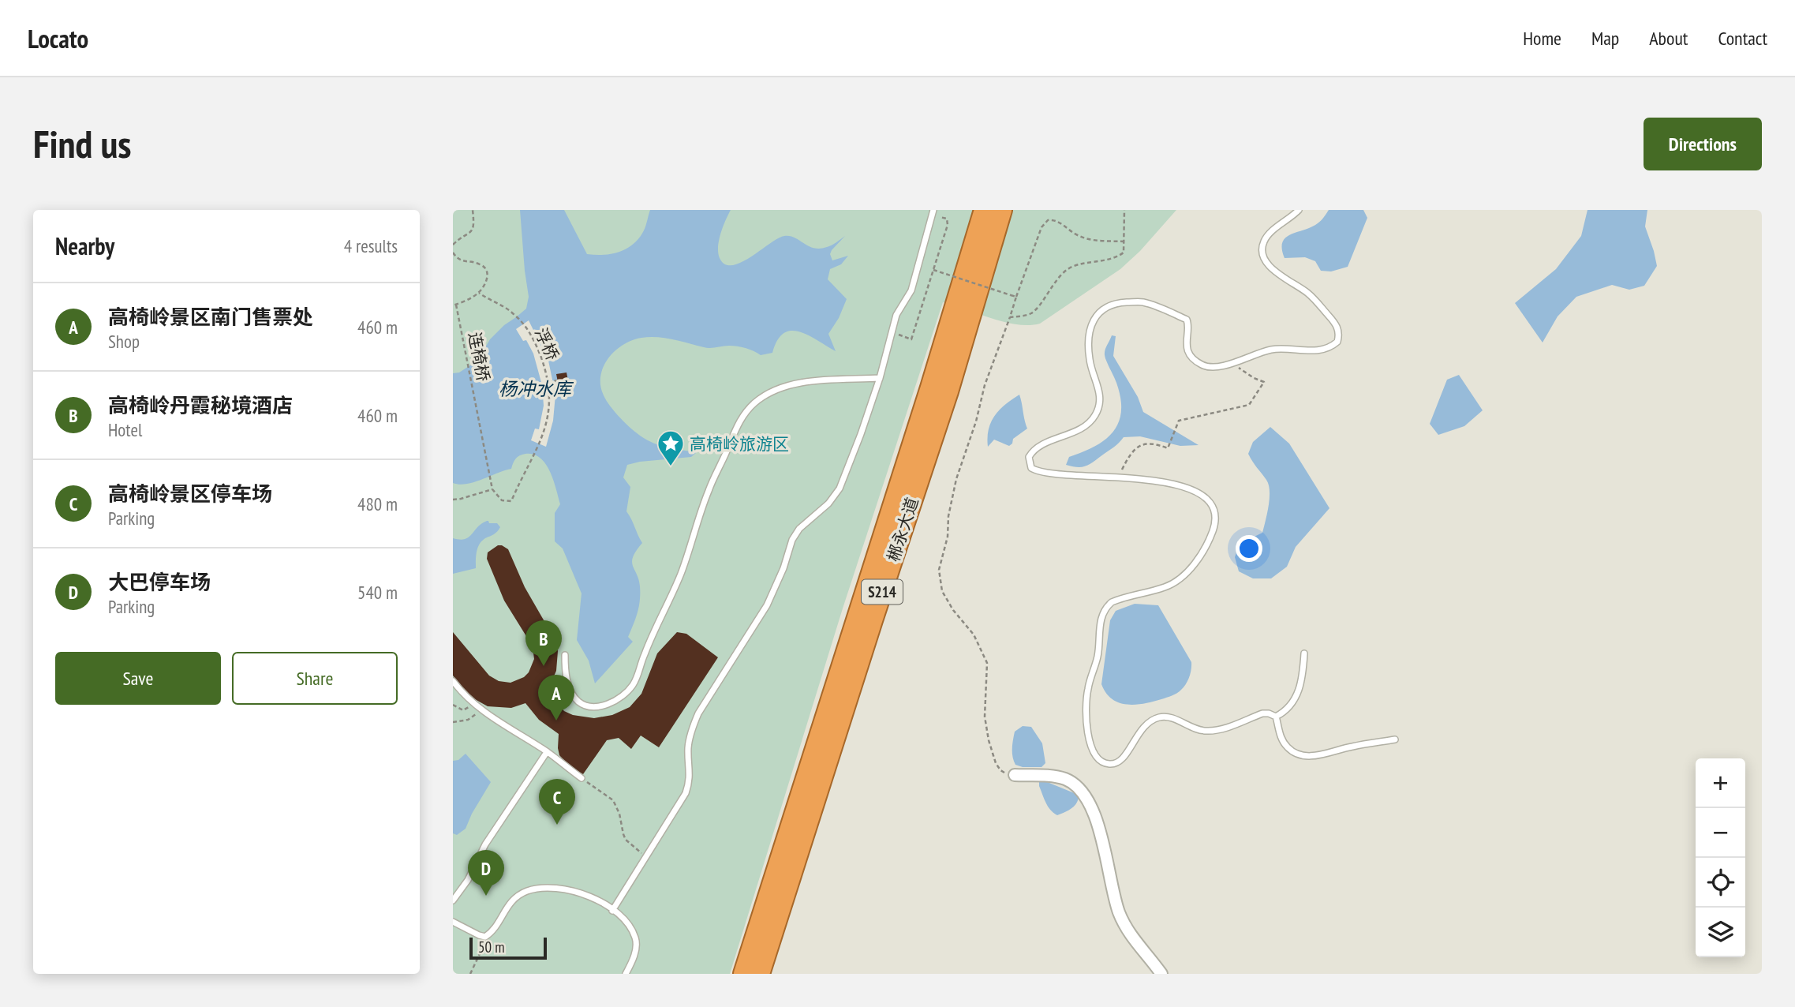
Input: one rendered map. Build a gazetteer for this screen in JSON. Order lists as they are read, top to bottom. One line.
{"streets":{"highway":["郴永大道","S214"],"path":["浮桥","连椅桥"]},"crossings":[["浮桥","连椅桥"]],"water":["杨冲水库"],"places":{"place":["高椅岭旅游区"]},"scale_bar":"50 m","page":{"header":"Locato","nav":["Home","Map","About","Contact"],"buttons":["Directions",["Save","Share"]],"title":"Find us","heading":["Nearby","4 results"],"list":[{"mark":"A","name":"高椅岭景区南门售票处","note":"Shop","value":"460 m"},{"mark":"B","name":"高椅岭丹霞秘境酒店","note":"Hotel","value":"460 m"},{"mark":"C","name":"高椅岭景区停车场","note":"Parking","value":"480 m"},{"mark":"D","name":"大巴停车场","note":"Parking","value":"540 m"}],"pins":["B","A","C","D"],"map_buttons":["+","−"],"scale":"50 m"}}
